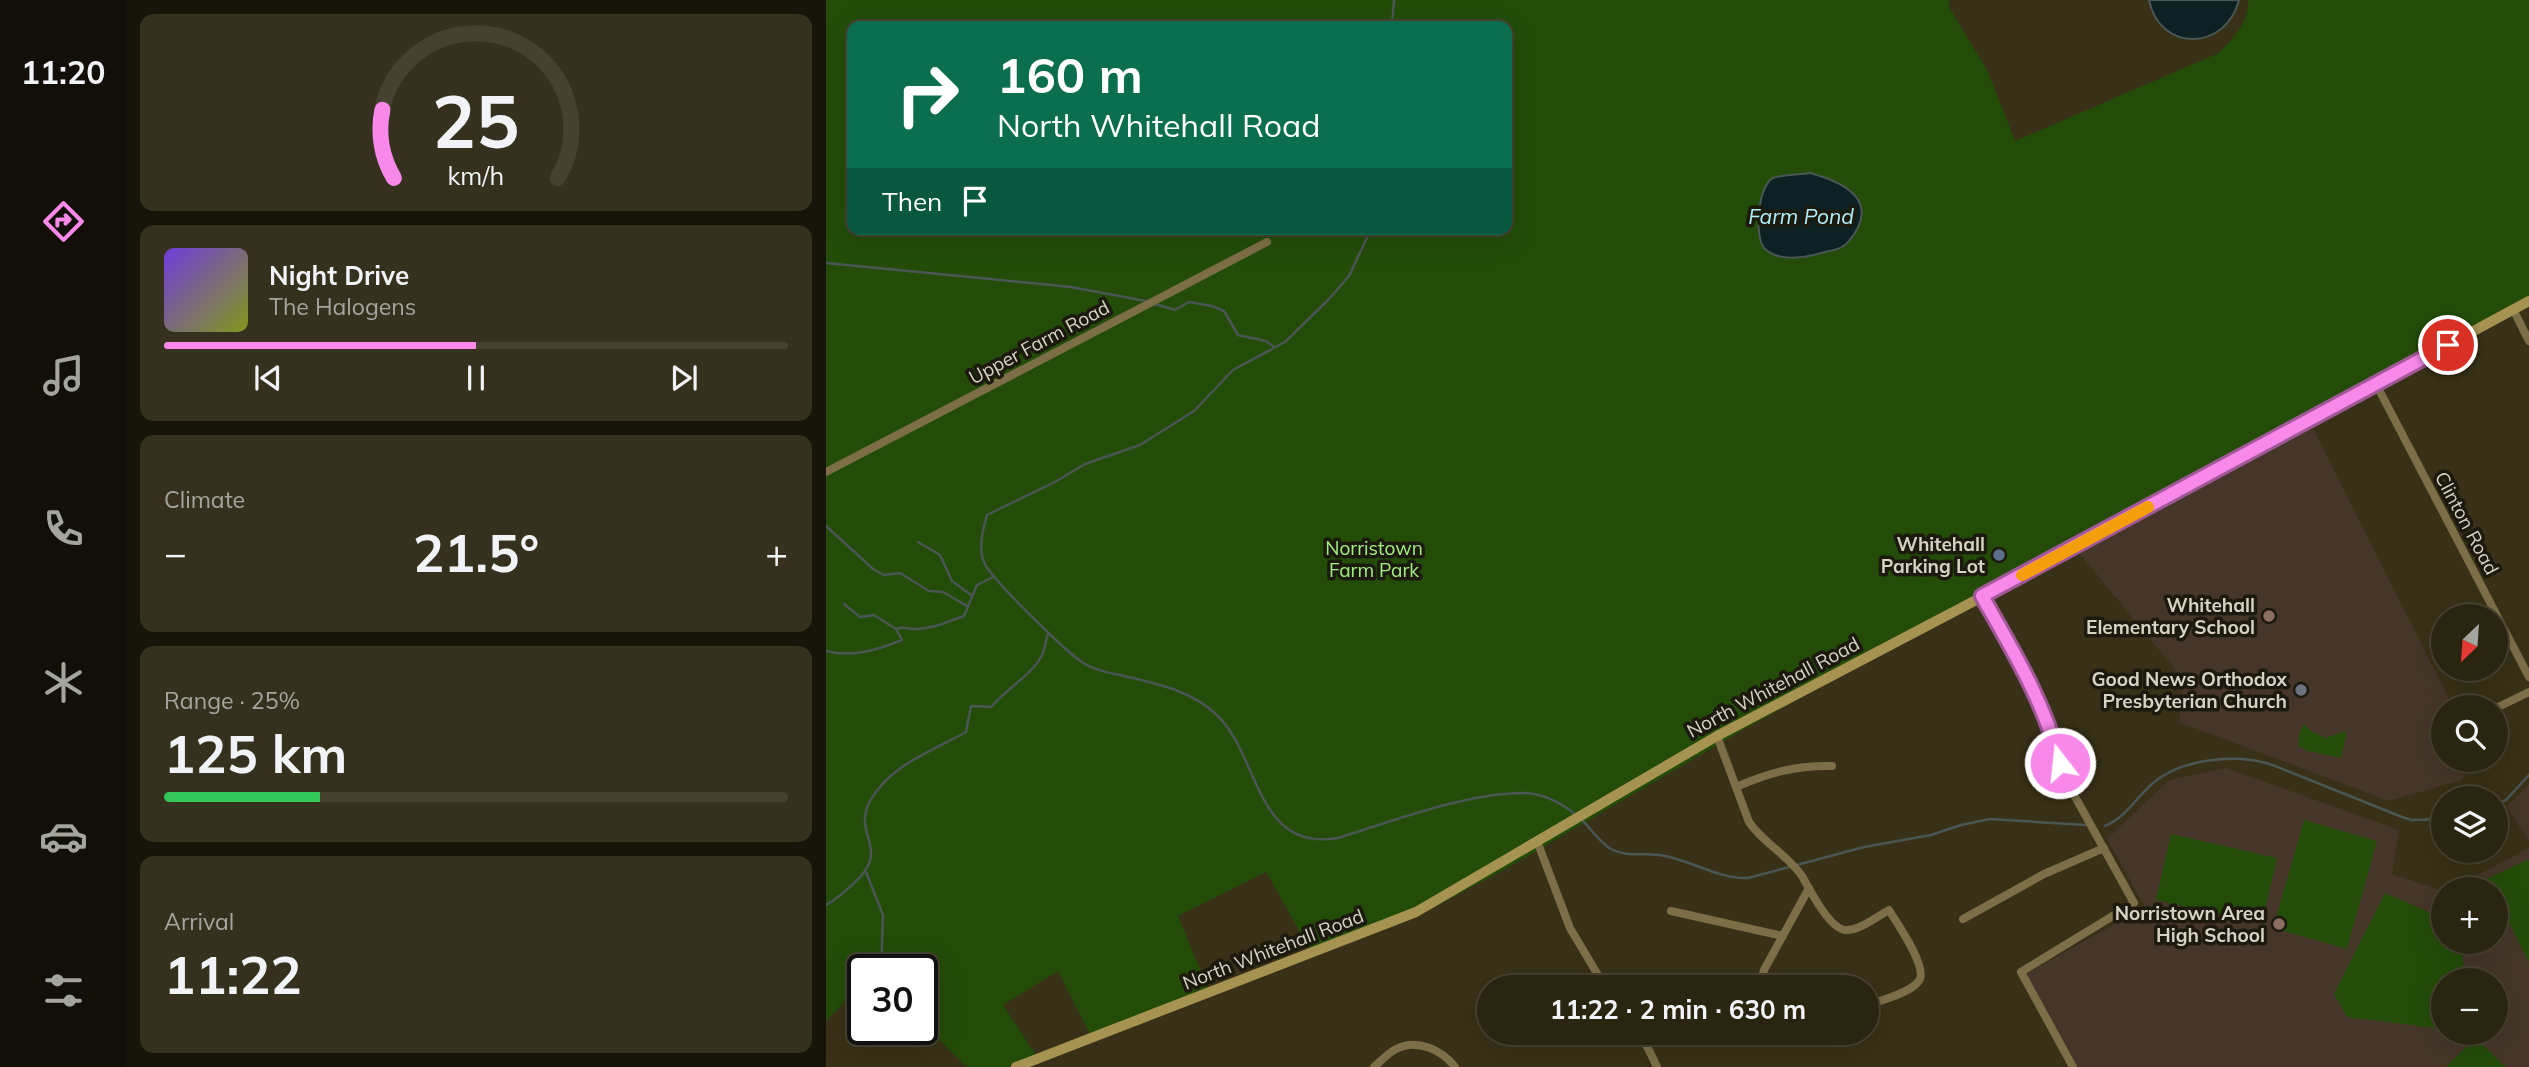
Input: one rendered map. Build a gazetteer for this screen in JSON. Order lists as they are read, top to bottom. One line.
{"streets":{"main road":["North Whitehall Road"],"street":["Upper Farm Road","Clinton Road"]},"crossings":[["Clinton Road","North Whitehall Road"]],"water":["Farm Pond"],"parks":["Norristown Farm Park"],"places":["Whitehall Parking Lot","Whitehall Elementary School","Good News Orthodox Presbyterian Church","Norristown Area High School"],"north":"bottom left","page":{"tabs":"11:20","turn":["160 m","North Whitehall Road"],"then":"Then","song":["Night Drive","The Halogens"],"tile":["Climate",["Range · 25%","125 km"],["Arrival","11:22"]],"heat":["−","21.5°","+"],"map_buttons":["+","−"],"limit":"30","trip":"11:22 · 2 min · 630 m","gauge":["25","km/h"]}}
